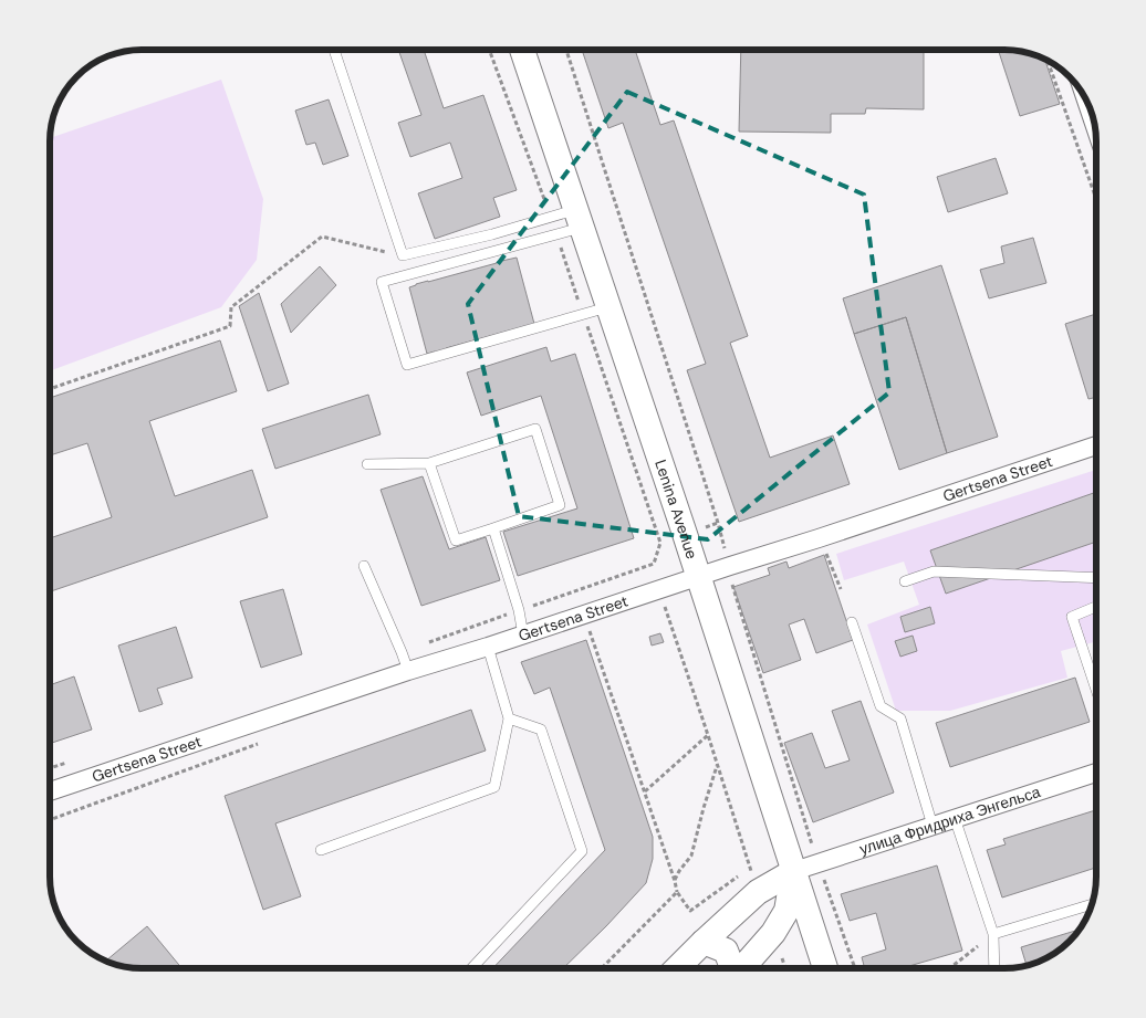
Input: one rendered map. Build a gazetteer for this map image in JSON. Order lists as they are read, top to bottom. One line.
{"streets":{"main road":["Lenina Avenue"],"street":["Gertsena Street","улица Фридриха Энгельса"]},"crossings":[["Gertsena Street","Lenina Avenue"],["Lenina Avenue","улица Фридриха Энгельса"]]}
